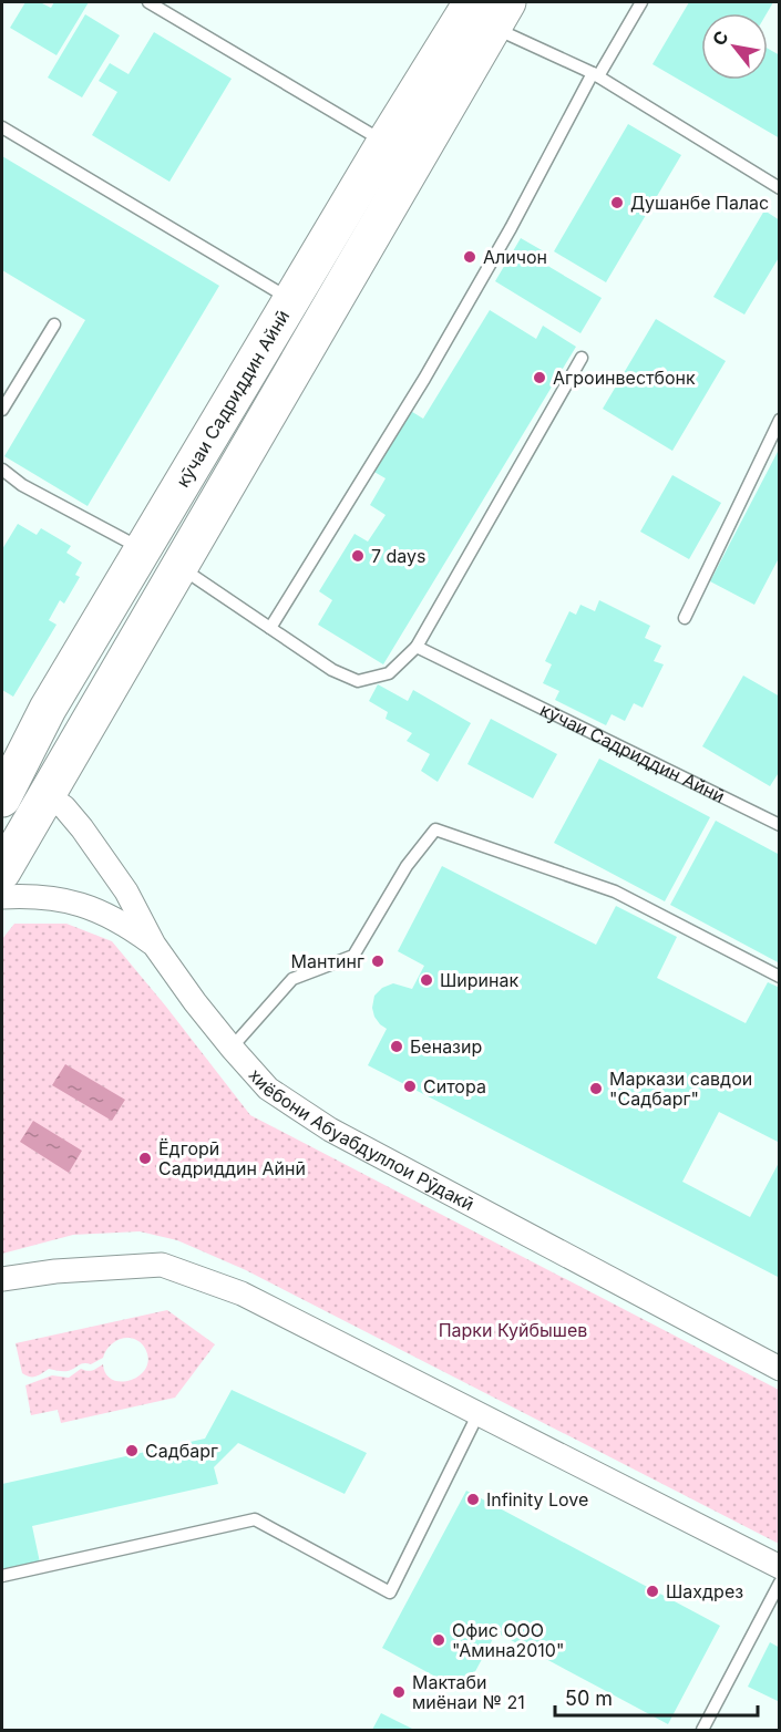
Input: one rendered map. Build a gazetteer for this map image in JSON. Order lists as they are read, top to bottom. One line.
{"streets":{"highway":["кӯчаи Садриддин Айнӣ"],"street":["хиёбони Абуабдуллои Рӯдакӣ"]},"crossings":[["кӯчаи Садриддин Айнӣ","хиёбони Абуабдуллои Рӯдакӣ"]],"parks":["Парки Куйбышев"],"places":["Душанбе Палас","Аличон","Агроинвестбонк","7 days","Мантинг","Ширинак","Беназир","Ситора","Маркази савдои \"Садбарг\"","Ёдгорӣ Садриддин Айнӣ","Садбарг","Infinity Love","Шахдрез","Офис ООО \"Амина2010\"","Мактаби миёнаи № 21"],"scale_bar":"50 m","north":"top left"}
